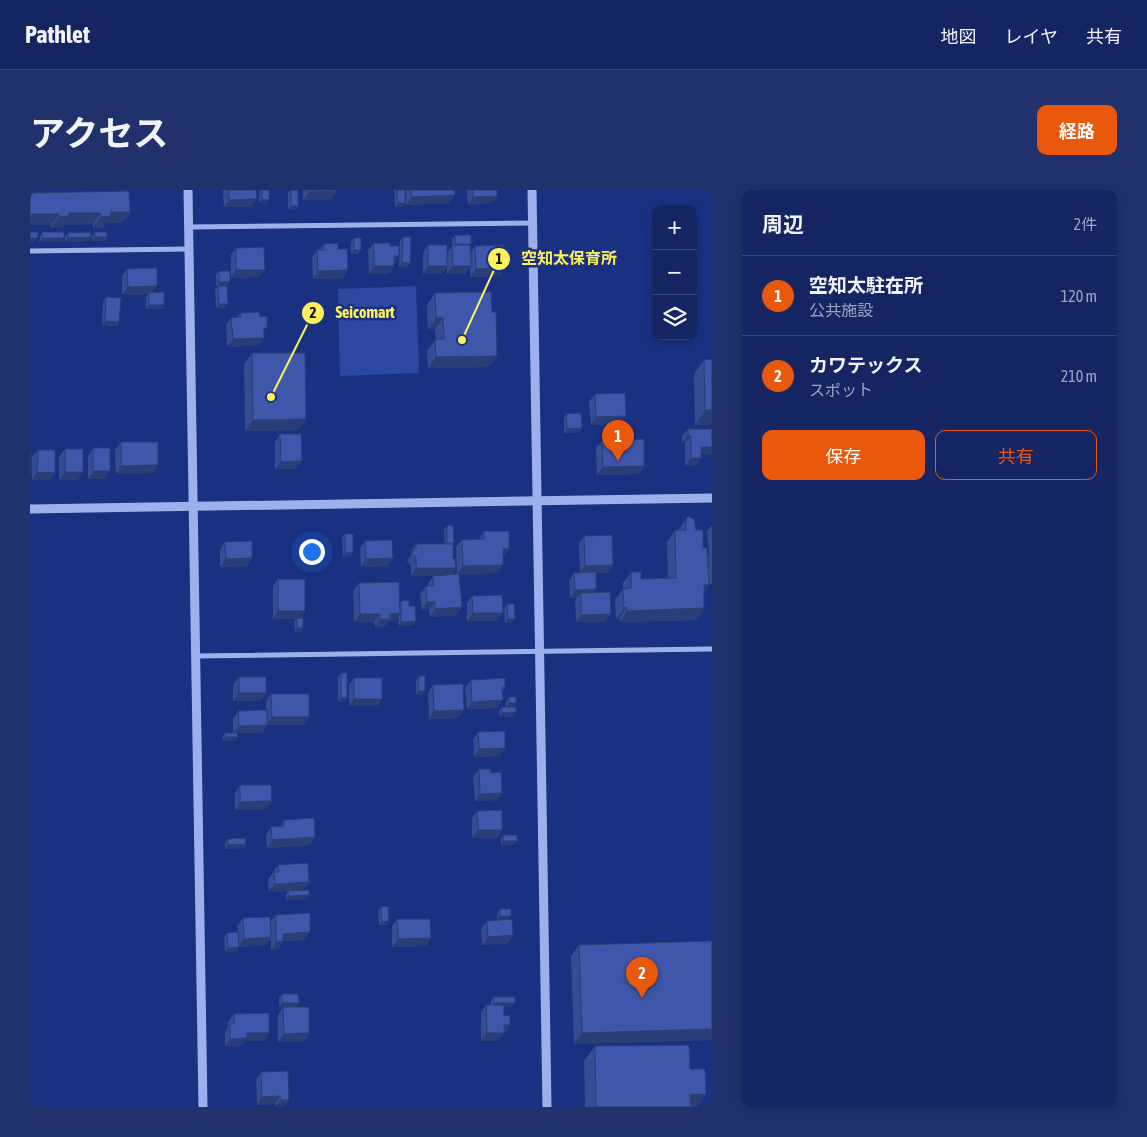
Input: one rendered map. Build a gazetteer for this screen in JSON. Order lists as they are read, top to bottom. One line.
{"places":["空知太保育所","Seicomart"],"page":{"header":"Pathlet","nav":["地図","レイヤ","共有"],"title":"アクセス","buttons":["経路",["保存","共有"]],"heading":["周辺","2件"],"map_buttons":["+","−"],"list":[{"mark":"1","name":"空知太駐在所","note":"公共施設","value":"120 m"},{"mark":"2","name":"カワテックス","note":"スポット","value":"210 m"}],"pins":["1","2"]}}
